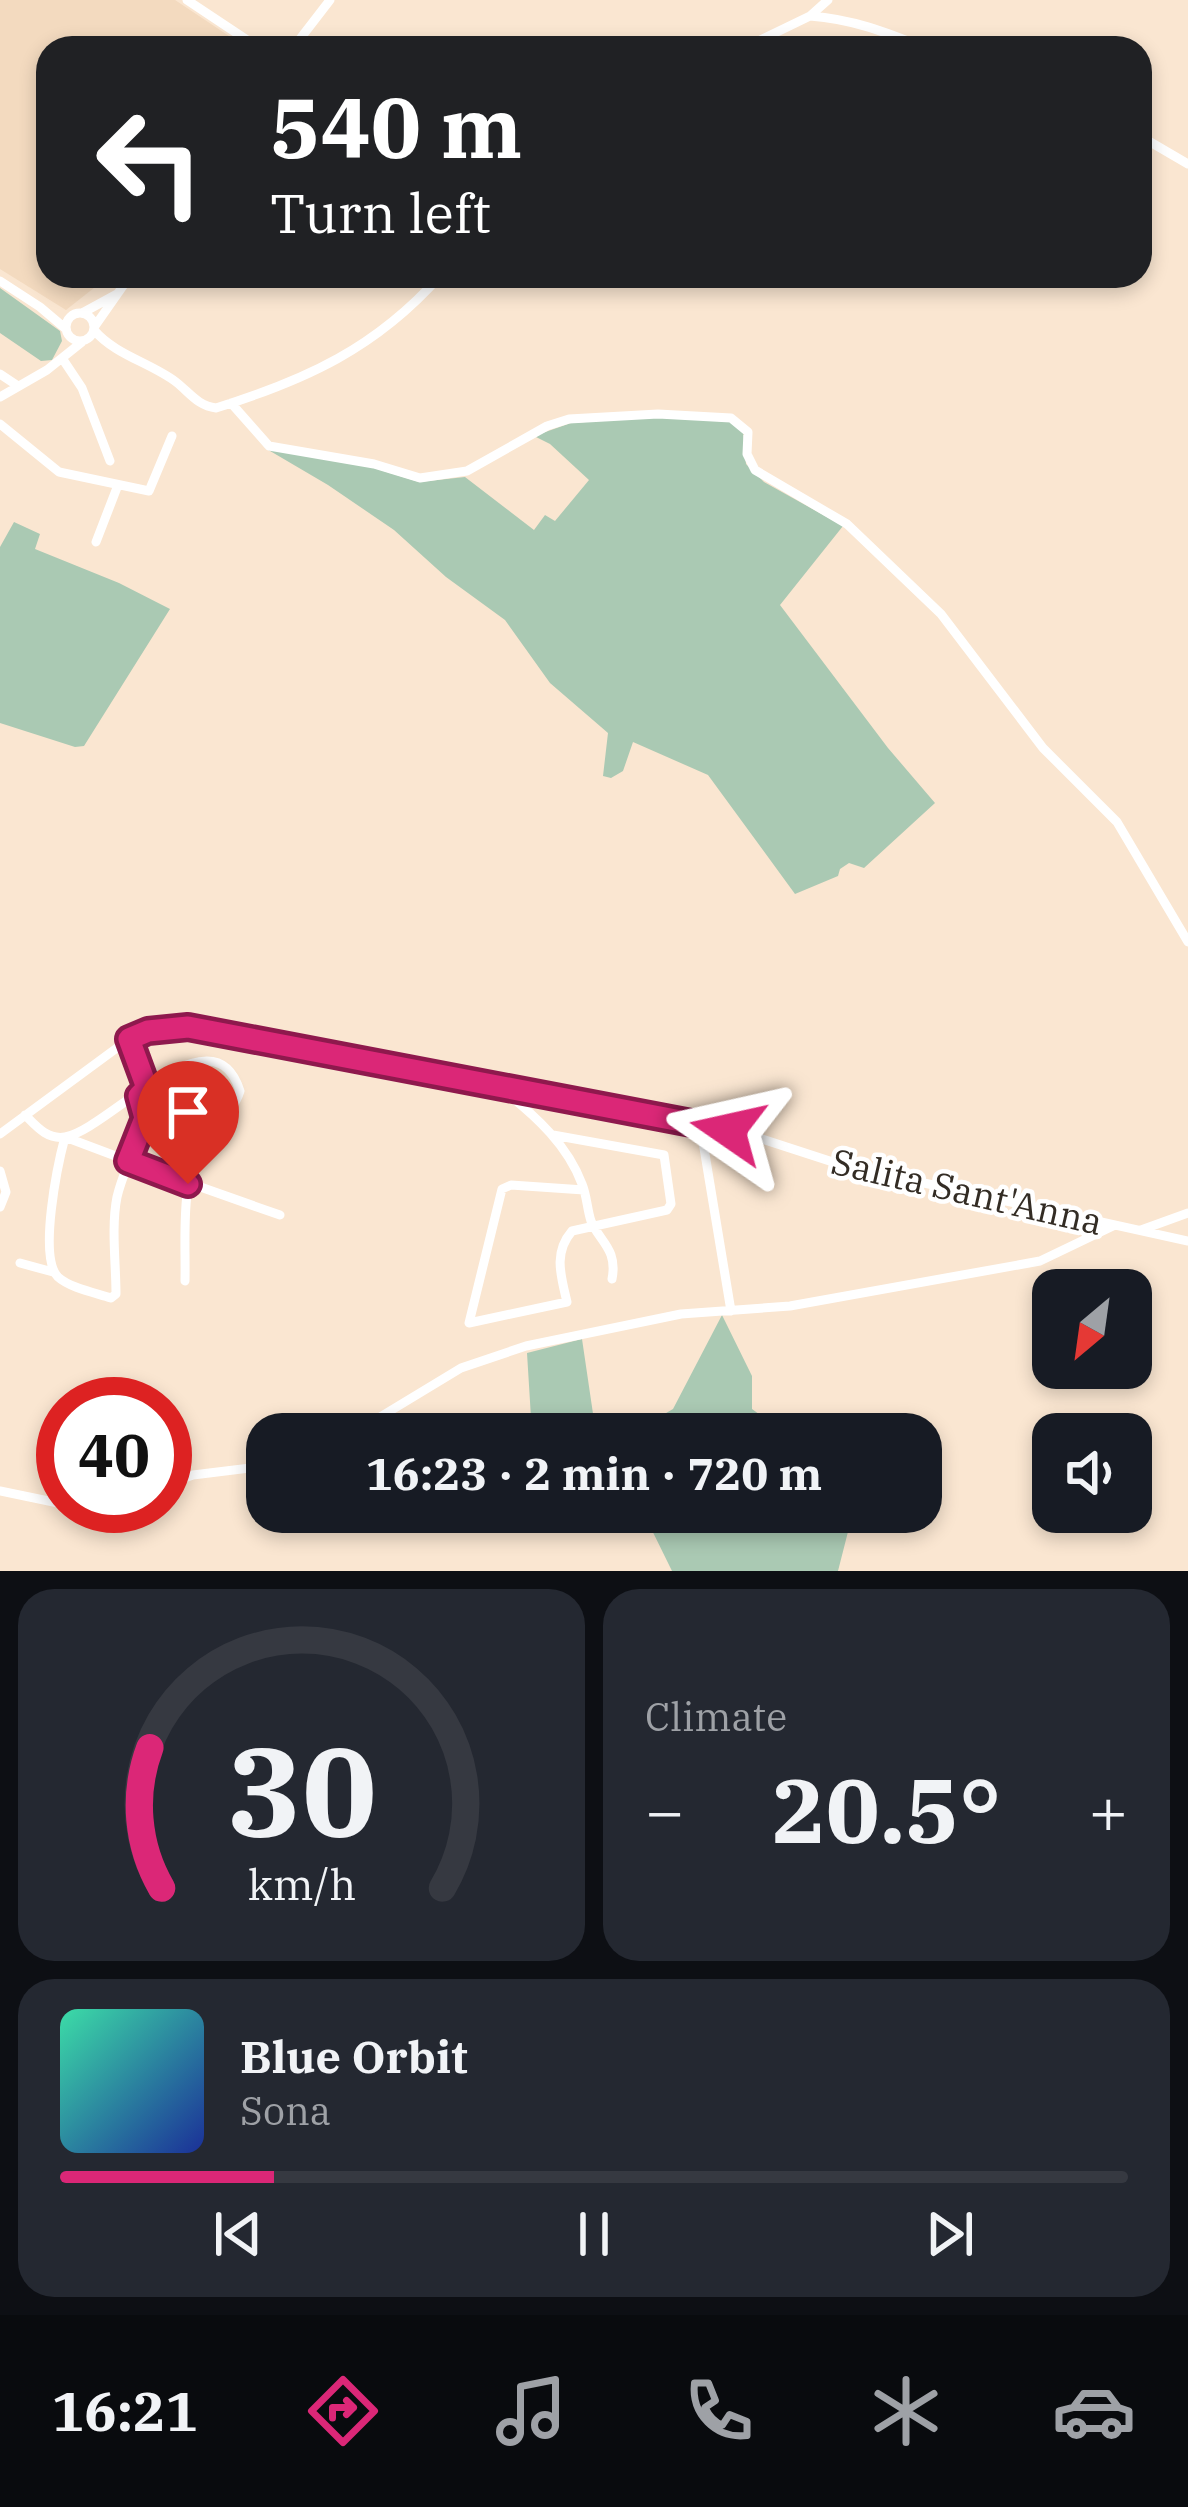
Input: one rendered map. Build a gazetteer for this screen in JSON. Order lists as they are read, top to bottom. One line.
{"streets":{"street":["Salita Sant'Anna"]},"north":"bottom left","page":{"turn":["540 m","Turn left"],"limit":"40","trip":"16:23 · 2 min · 720 m","tile":"Climate","heat":["−","20.5°","+"],"song":["Blue Orbit","Sona"],"tabs":"16:21","gauge":["30","km/h"]}}
